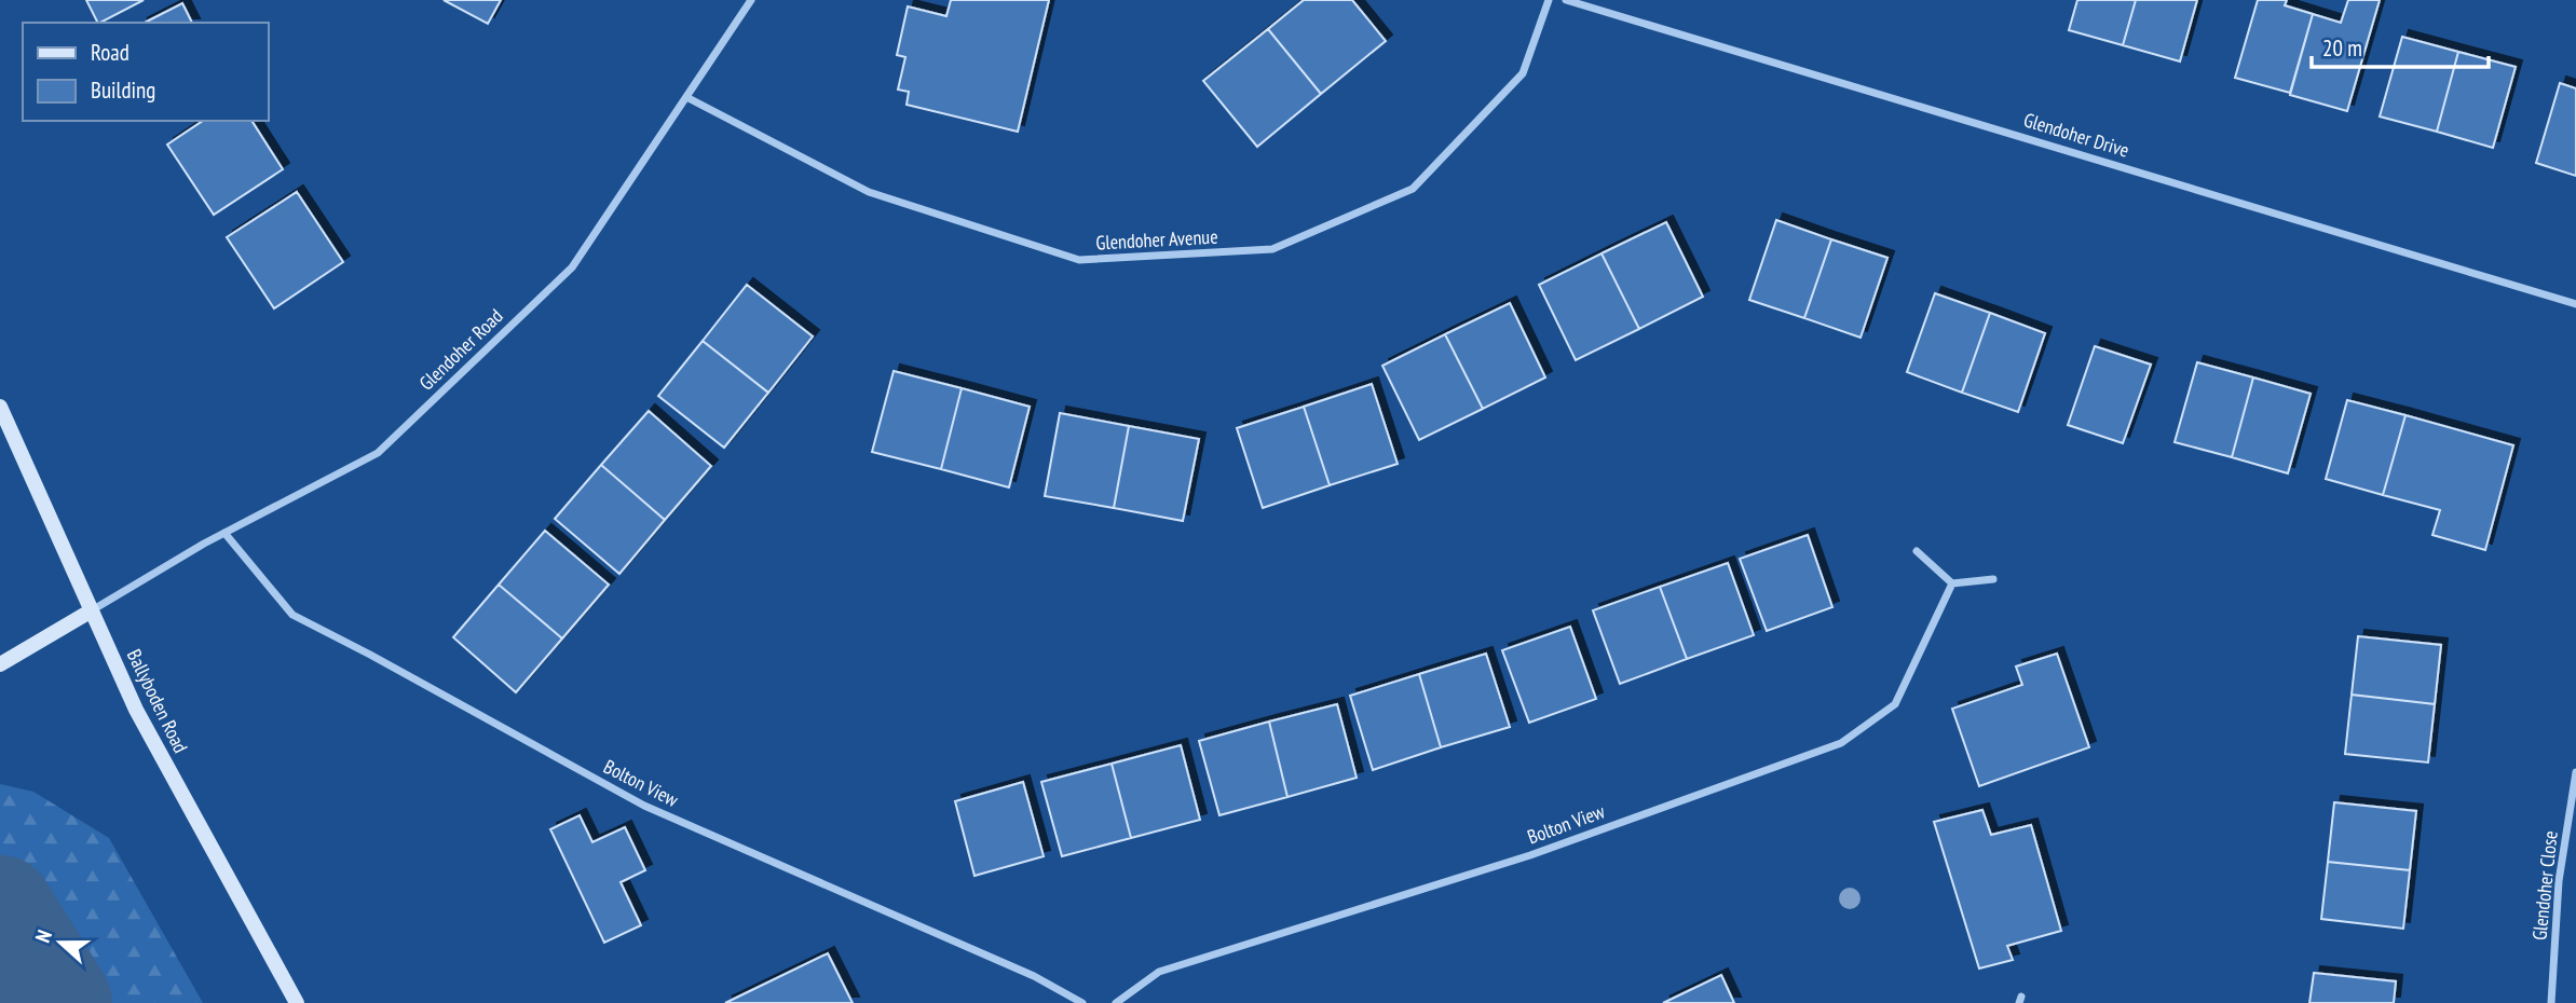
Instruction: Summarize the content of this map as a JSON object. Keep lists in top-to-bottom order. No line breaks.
{"streets":{"main road":["Ballyboden Road"],"street":["Glendoher Drive","Glendoher Avenue","Glendoher Road","Bolton View","Glendoher Close"]},"crossings":[["Glendoher Avenue","Glendoher Road"],["Glendoher Road","Ballyboden Road"],["Glendoher Road","Bolton View"]],"legend":["Road","Building"],"scale_bar":"20 m","north":"left"}
